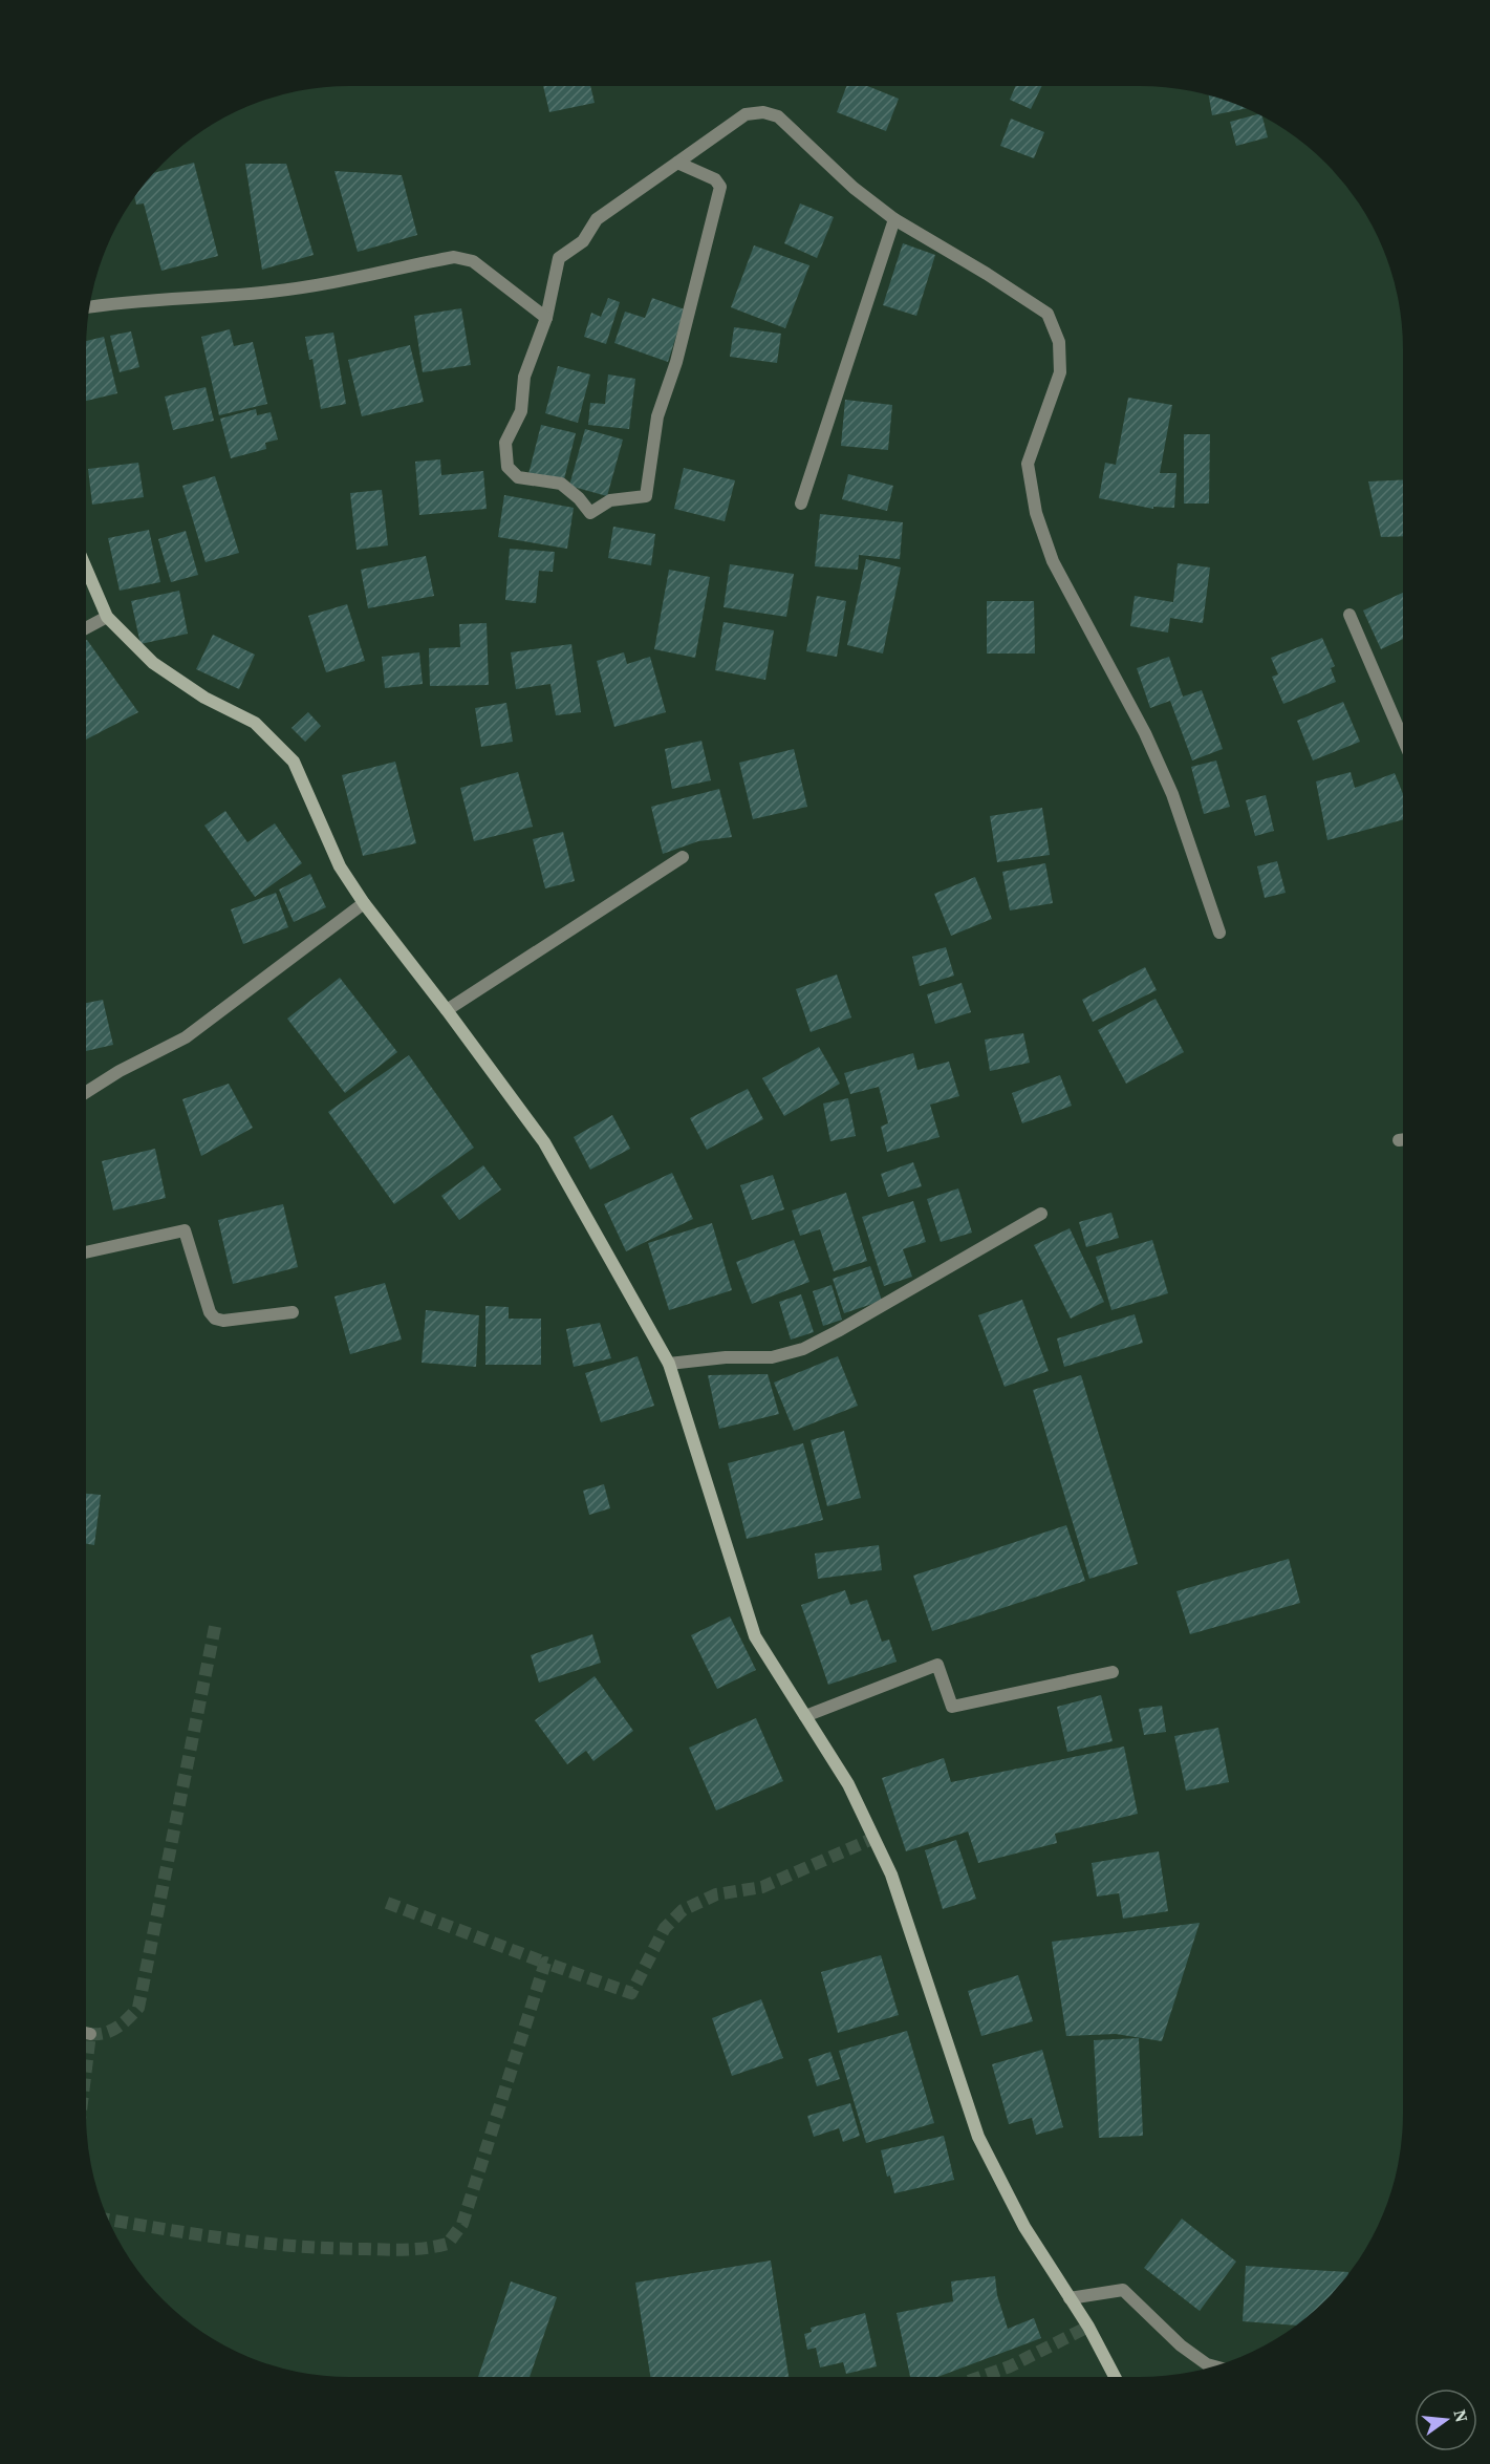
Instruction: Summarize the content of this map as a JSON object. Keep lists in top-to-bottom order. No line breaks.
{"north":"right"}
